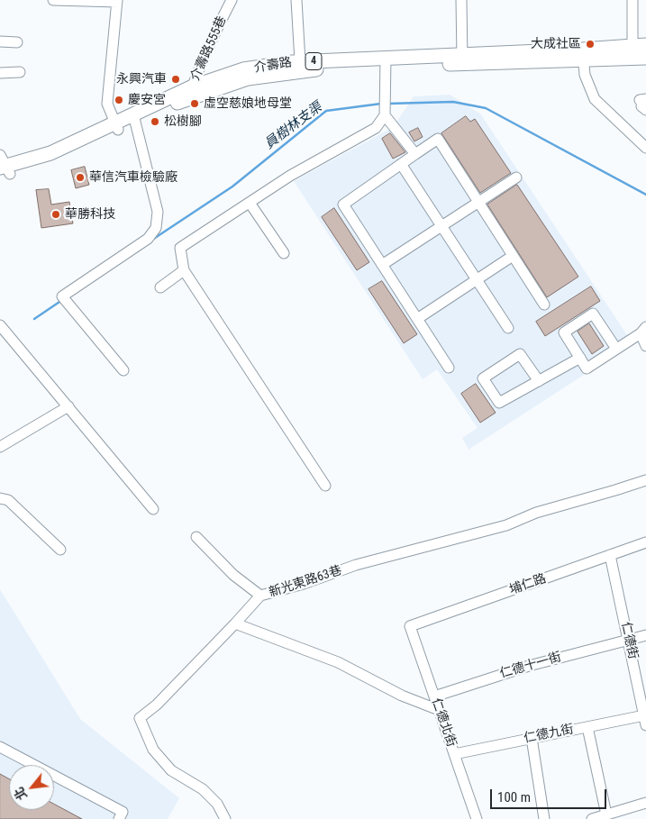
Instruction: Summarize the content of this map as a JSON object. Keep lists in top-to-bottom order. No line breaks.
{"streets":{"main road":["4","介壽路"],"street":["介壽路555巷","新光東路63巷","埔仁路","仁德街","仁德十一街","仁德北街","仁德九街"]},"crossings":[["介壽路555巷","介壽路"],["埔仁路","仁德街"],["埔仁路","仁德北街"],["仁德街","仁德十一街"],["仁德街","仁德九街"],["仁德十一街","仁德北街"],["仁德北街","仁德九街"]],"water":["員樹林支渠"],"places":["大成社區","永興汽車","慶安宮","虛空慈娘地母堂","松樹腳","華信汽車檢驗廠","華勝科技"],"scale_bar":"100 m","north":"bottom left"}
